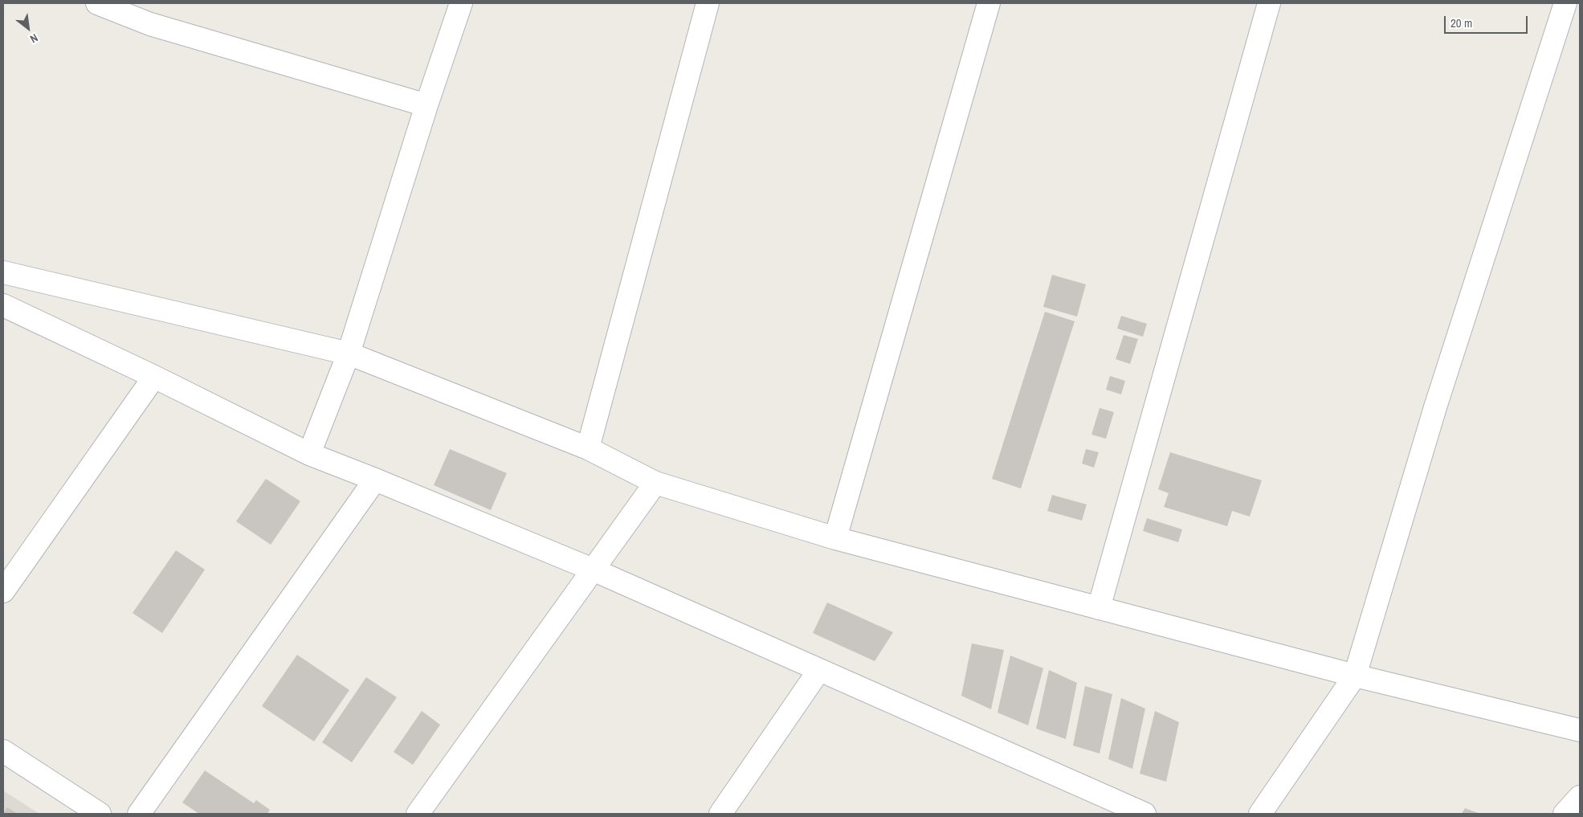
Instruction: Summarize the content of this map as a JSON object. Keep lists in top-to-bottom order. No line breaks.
{"scale_bar":"20 m","north":"bottom right"}
